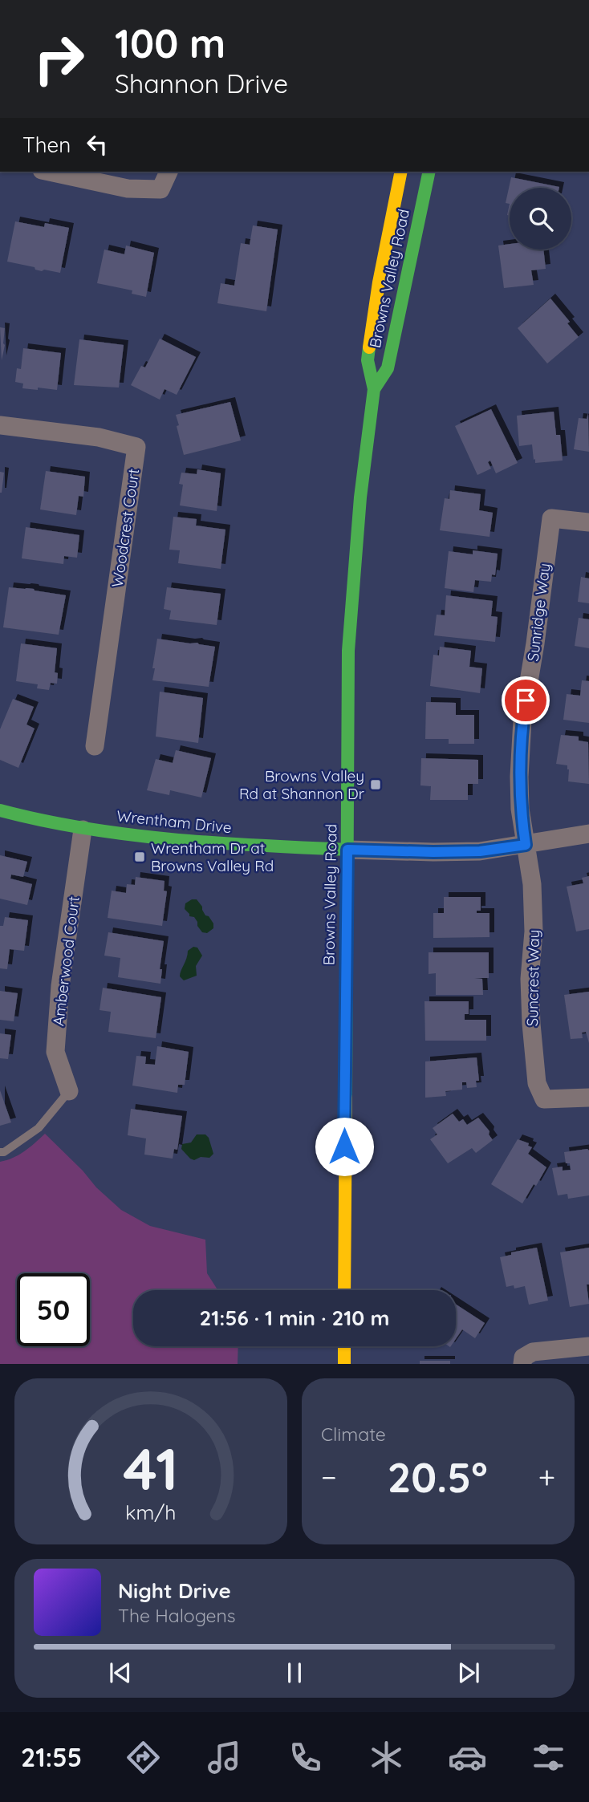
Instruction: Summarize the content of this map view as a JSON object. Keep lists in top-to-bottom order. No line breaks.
{"streets":{"main road":["Browns Valley Road","Wrentham Drive"],"street":["Woodcrest Court","Sunridge Way","Amberwood Court","Suncrest Way"]},"crossings":[["Browns Valley Road","Wrentham Drive"],["Sunridge Way","Suncrest Way"],["Wrentham Drive","Amberwood Court"]],"places":{"transit":["Browns Valley Rd at Shannon Dr","Wrentham Dr at Browns Valley Rd"]},"page":{"turn":["100 m","Shannon Drive"],"then":"Then","limit":"50","trip":"21:56 · 1 min · 210 m","tile":"Climate","heat":["−","20.5°","+"],"song":["Night Drive","The Halogens"],"tabs":"21:55","gauge":["41","km/h"]}}
